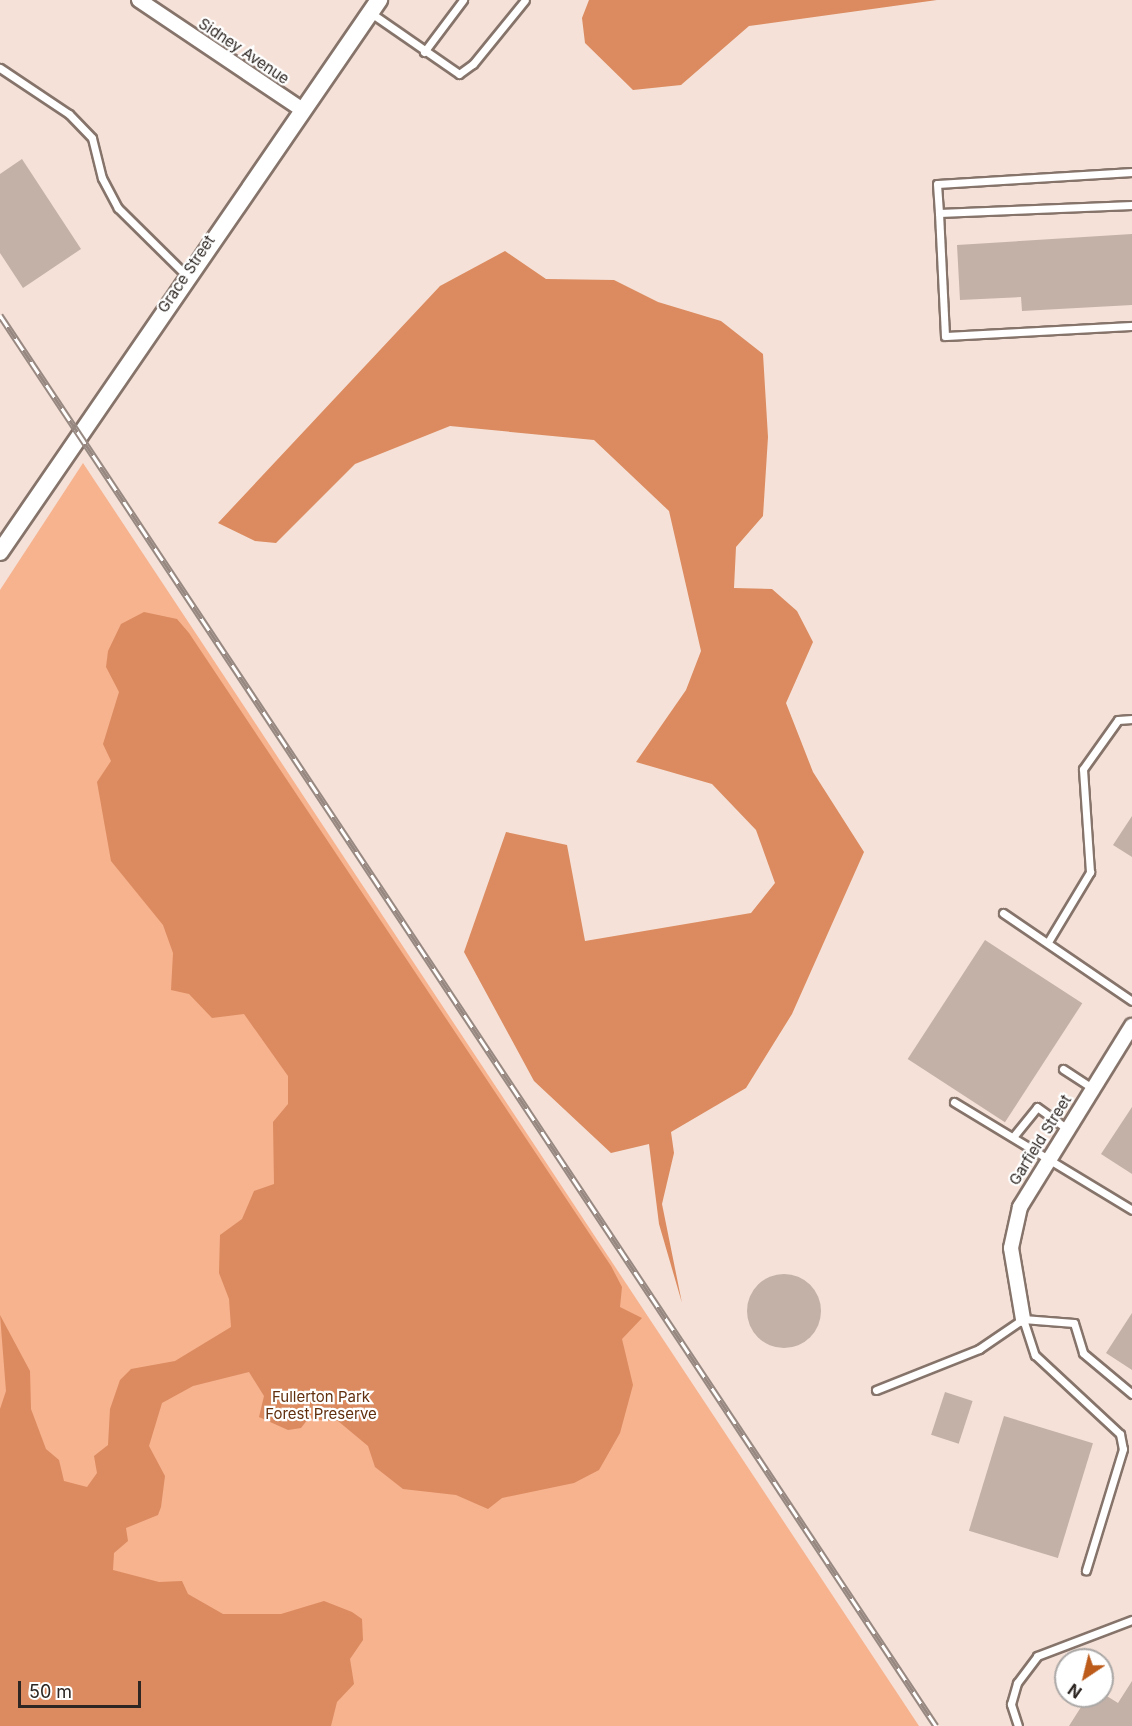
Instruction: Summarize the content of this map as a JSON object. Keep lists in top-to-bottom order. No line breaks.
{"streets":{"street":["Sidney Avenue","Grace Street","Garfield Street"]},"crossings":[["Sidney Avenue","Grace Street"]],"parks":["Fullerton Park Forest Preserve"],"scale_bar":"50 m","north":"bottom left"}
